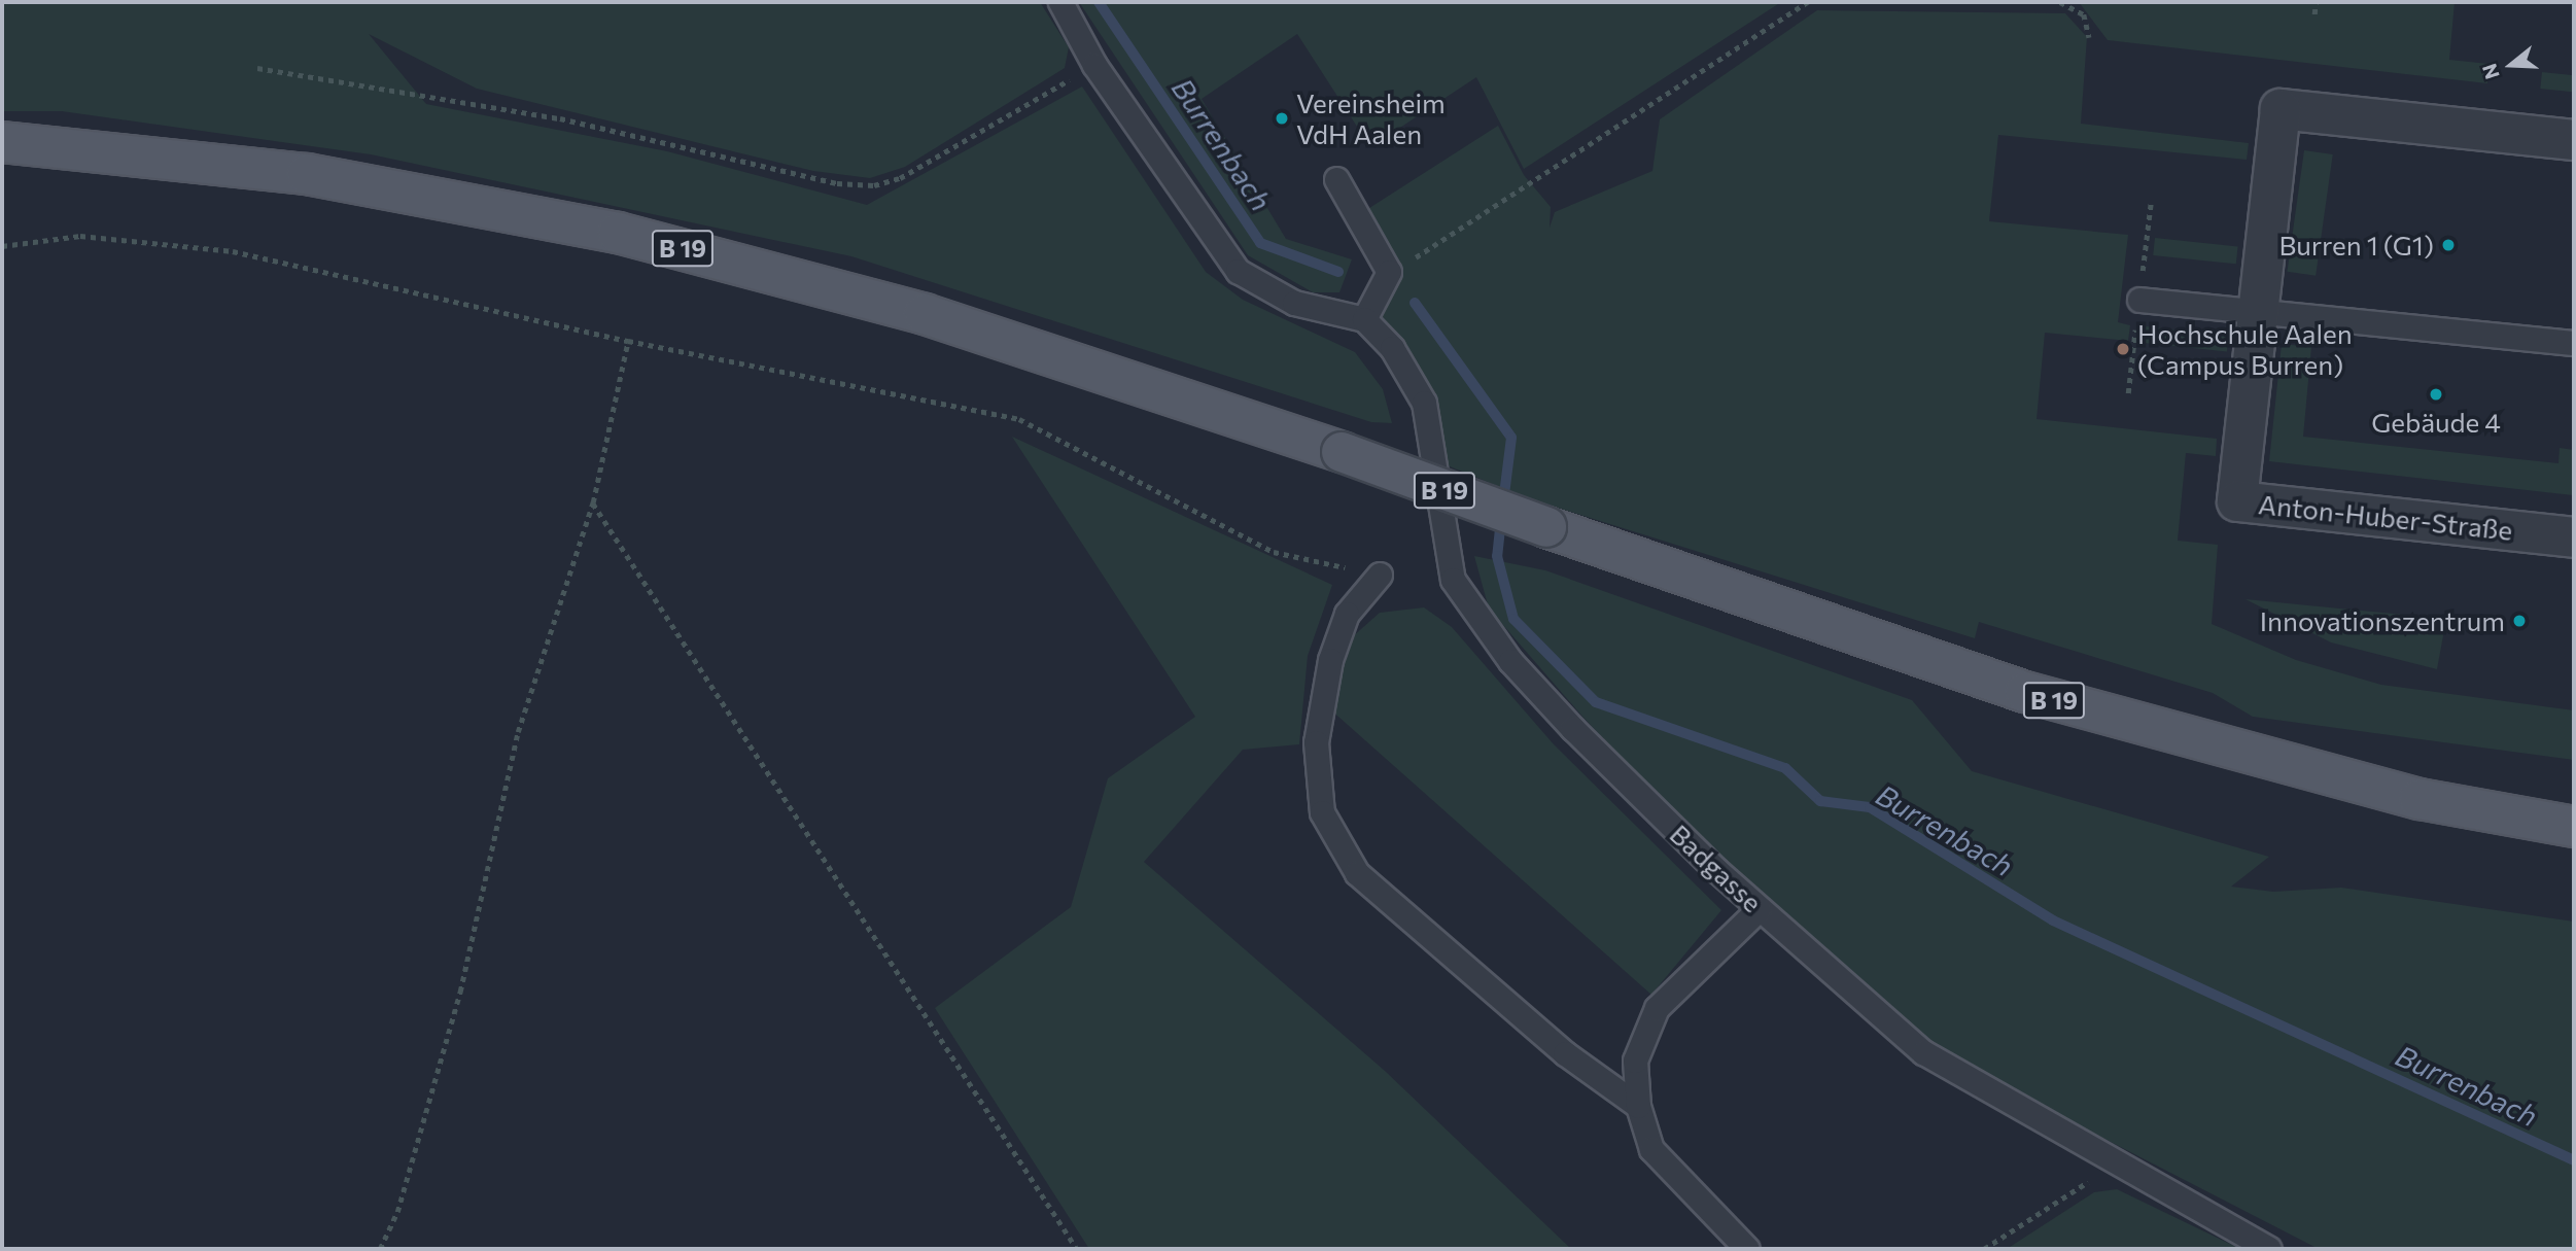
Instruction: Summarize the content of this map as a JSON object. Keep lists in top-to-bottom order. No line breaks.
{"streets":{"main road":["B 19"],"street":["Anton-Huber-Straße"],"lane":["Badgasse"]},"water":["Burrenbach"],"places":["Vereinsheim VdH Aalen","Burren 1 (G1)","Hochschule Aalen (Campus Burren)","Gebäude 4","Innovationszentrum"],"north":"left"}
